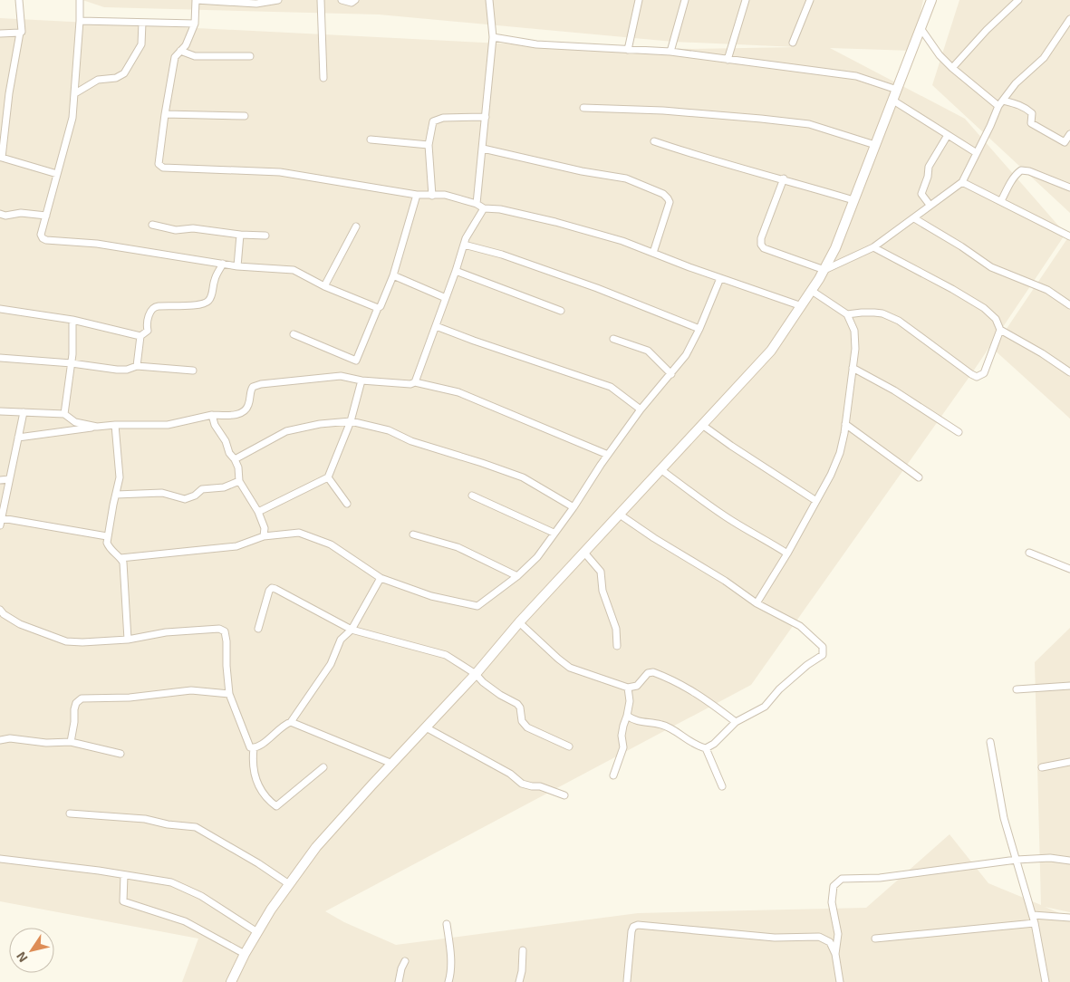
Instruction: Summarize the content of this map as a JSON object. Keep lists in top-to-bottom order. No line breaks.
{"north":"bottom left"}
